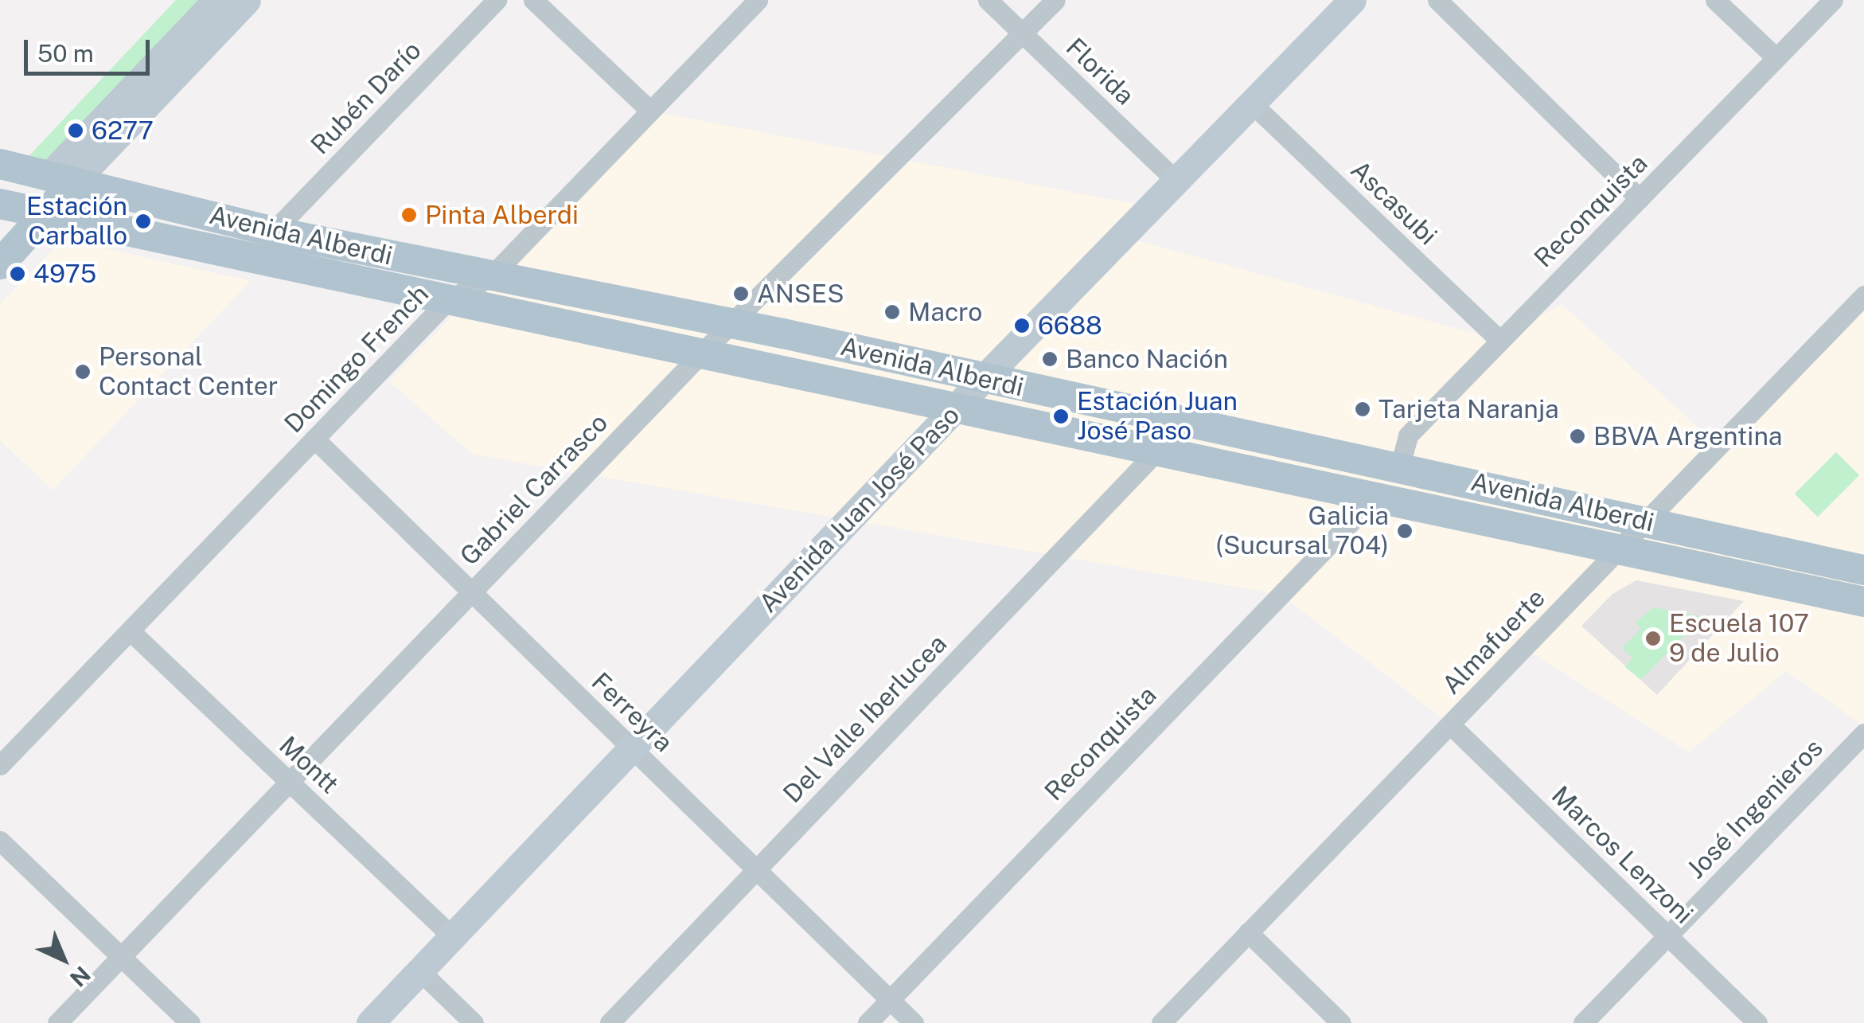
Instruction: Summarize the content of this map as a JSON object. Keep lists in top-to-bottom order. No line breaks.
{"streets":{"main road":["Avenida Alberdi"],"street":["Florida","Rubén Darío","Ascasubi","Reconquista","Domingo French","Gabriel Carrasco","Avenida Juan José Paso","Almafuerte","Ferreyra","Del Valle Iberlucea","Montt","José Ingenieros","Marcos Lenzoni"]},"crossings":[["Florida","Gabriel Carrasco"],["Florida","Avenida Juan José Paso"],["Rubén Darío","Avenida Alberdi"],["Ascasubi","Reconquista"],["Ascasubi","Avenida Juan José Paso"],["Reconquista","Avenida Alberdi"],["Reconquista","Ferreyra"],["Avenida Alberdi","Domingo French"],["Avenida Alberdi","Gabriel Carrasco"],["Avenida Alberdi","Avenida Juan José Paso"],["Avenida Alberdi","Almafuerte"],["Avenida Alberdi","Del Valle Iberlucea"],["Domingo French","Ferreyra"],["Domingo French","Montt"],["Gabriel Carrasco","Ferreyra"],["Gabriel Carrasco","Montt"],["Avenida Juan José Paso","Ferreyra"],["Avenida Juan José Paso","Montt"],["Almafuerte","Marcos Lenzoni"],["Ferreyra","Del Valle Iberlucea"],["José Ingenieros","Marcos Lenzoni"]],"places":["6277","Pinta Alberdi","Estación Carballo","4975","ANSES","Macro","6688","Banco Nación","Personal Contact Center","Tarjeta Naranja","Estación Juan José Paso","BBVA Argentina","Galicia (Sucursal 704)","Escuela 107 9 de Julio"],"scale_bar":"50 m","north":"bottom right"}
